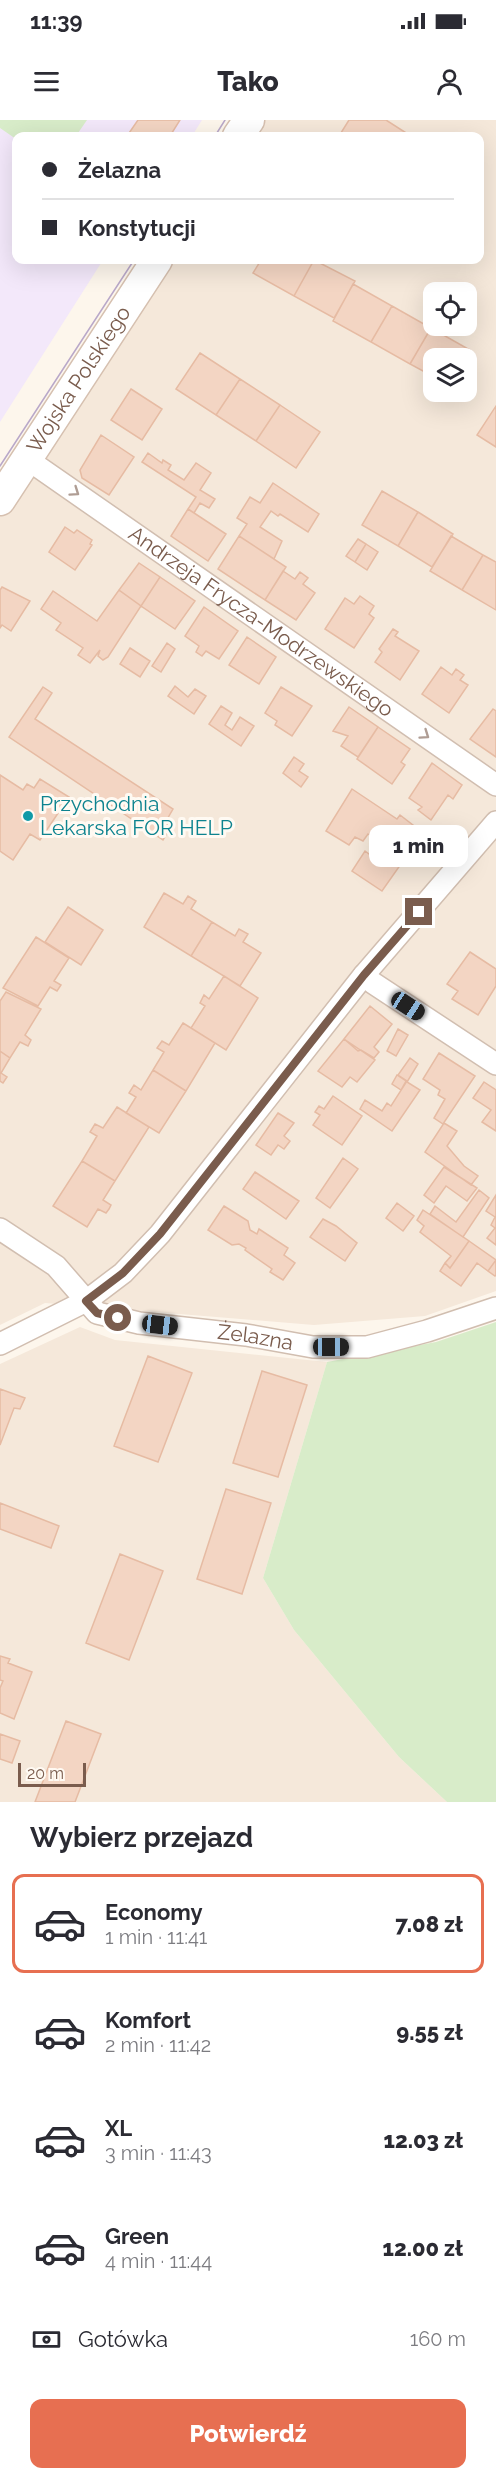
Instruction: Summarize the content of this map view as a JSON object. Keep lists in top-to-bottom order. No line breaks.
{"streets":{"main road":["Wojska Polskiego"],"street":["Andrzeja Frycza-Modrzewskiego","Żelazna"]},"crossings":[["Wojska Polskiego","Andrzeja Frycza-Modrzewskiego"]],"one_way":["Andrzeja Frycza-Modrzewskiego"],"places":["Przychodnia Lekarska FOR HELP"],"scale_bar":"20 m","page":{"status":"11:39","header":"Tako","banner":["Żelazna","Konstytucji"],"bubble":"1 min","scale":"20 m","heading":"Wybierz przejazd","list":[{"name":"Economy","note":"1 min · 11:41","value":"7.08 zł"},{"name":"Komfort","note":"2 min · 11:42","value":"9.55 zł"},{"name":"XL","note":"3 min · 11:43","value":"12.03 zł"},{"name":"Green","note":"4 min · 11:44","value":"12.00 zł"}],"pay":["Gotówka","160 m"],"buttons":"Potwierdź"}}
